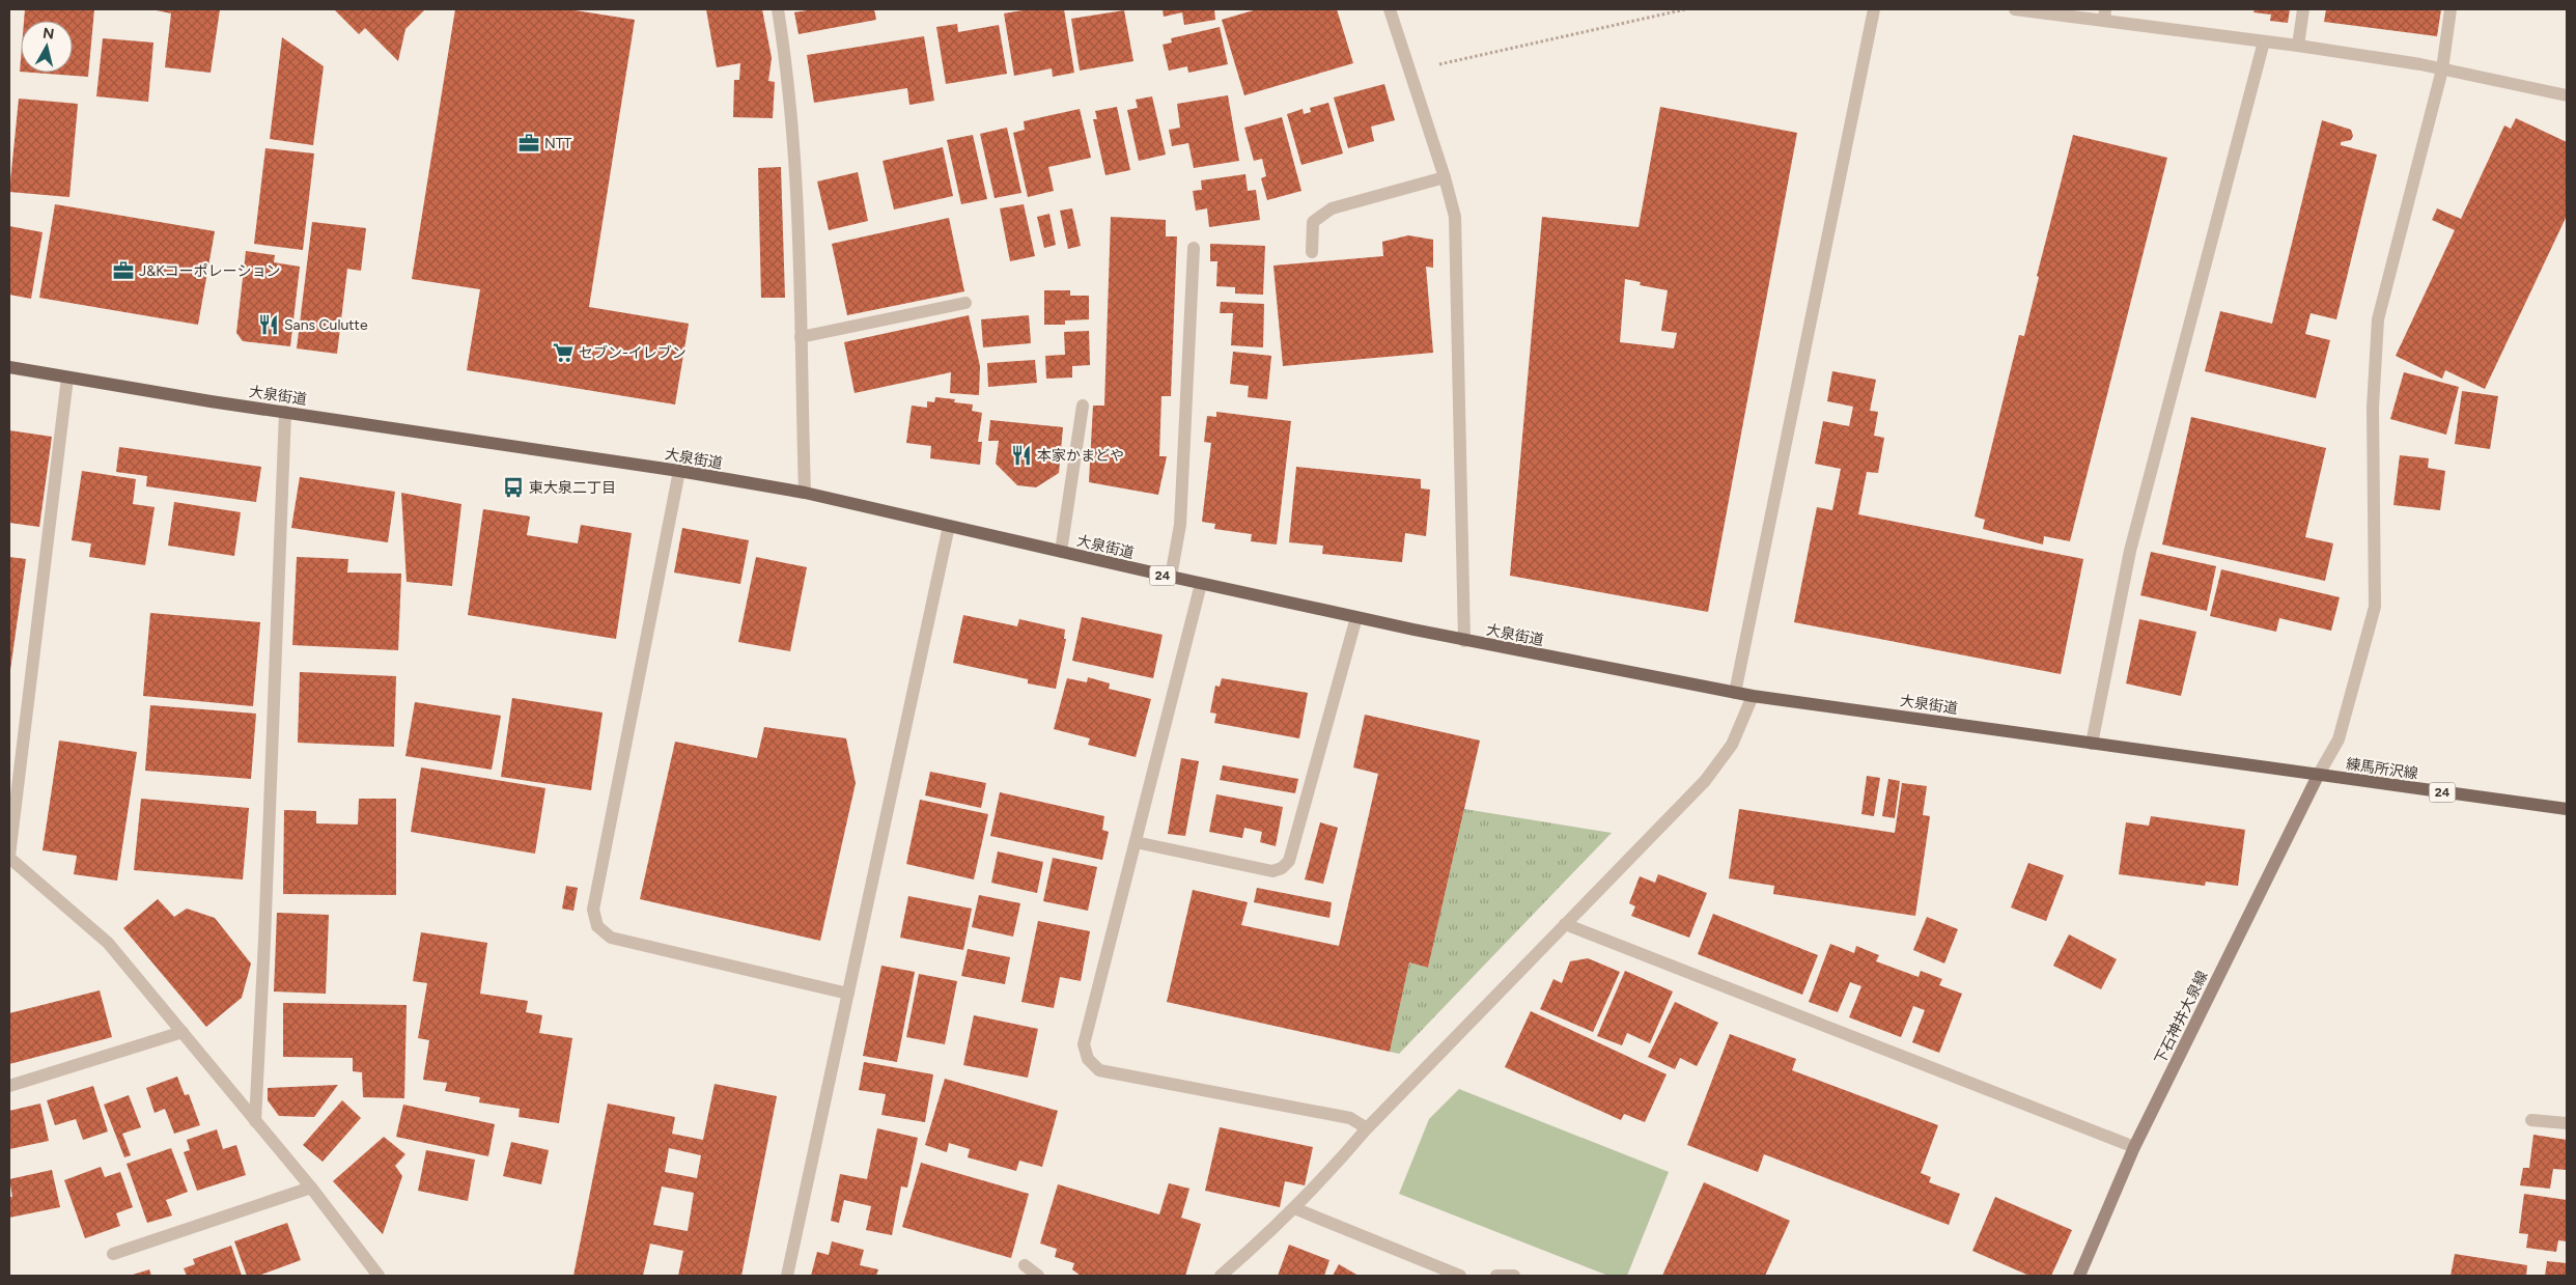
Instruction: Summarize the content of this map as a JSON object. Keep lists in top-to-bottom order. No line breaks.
{"streets":{"main road":["大泉街道","24","練馬所沢線","下石神井大泉線"]},"crossings":[["大泉街道","練馬所沢線"],["大泉街道","下石神井大泉線"],["練馬所沢線","下石神井大泉線"]],"places":{"office":["NTT","J&Kコーポレーション"],"restaurant":["Sans Culutte","本家かまどや"],"supermarket":["セブン-イレブン"],"bus stop":["東大泉二丁目"]},"north":"top"}
